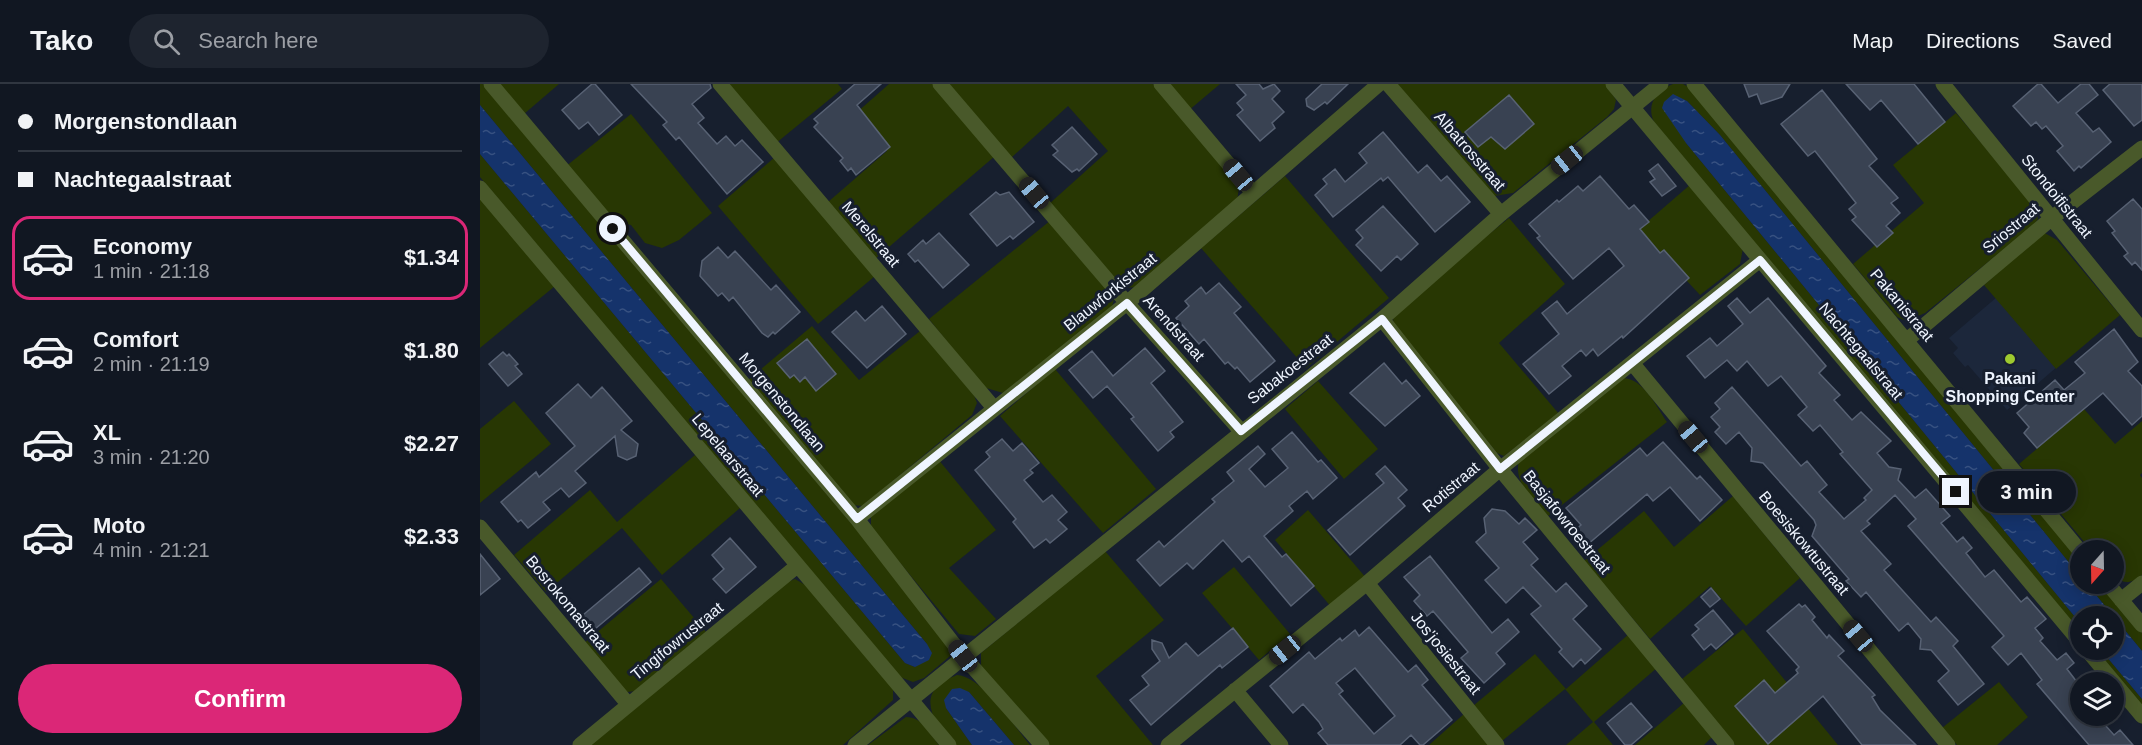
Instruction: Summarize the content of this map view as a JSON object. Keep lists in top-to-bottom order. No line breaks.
{"streets":{"street":["Albatrosstraat","Stondoifistraat","Sriostraat","Merelstraat","Blauwforkistraat","Pakanistraat","Arendstraat","Nachtegaalstraat","Sabakoestraat","Morgenstondlaan","Lepelaarstraat","Rotistraat","Basjafowroestraat","Boesiskowtustraat","Bosrokomastraat","Tingifowrustraat","Jos'josiestraat"]},"crossings":[["Albatrosstraat","Sabakoestraat"],["Stondoifistraat","Sriostraat"],["Sriostraat","Pakanistraat"],["Merelstraat","Blauwforkistraat"],["Blauwforkistraat","Arendstraat"],["Blauwforkistraat","Morgenstondlaan"],["Arendstraat","Sabakoestraat"],["Nachtegaalstraat","Sabakoestraat"],["Nachtegaalstraat","Rotistraat"],["Sabakoestraat","Morgenstondlaan"],["Sabakoestraat","Lepelaarstraat"],["Sabakoestraat","Basjafowroestraat"],["Lepelaarstraat","Tingifowrustraat"],["Rotistraat","Basjafowroestraat"],["Rotistraat","Boesiskowtustraat"],["Rotistraat","Jos'josiestraat"],["Bosrokomastraat","Tingifowrustraat"]],"places":["Pakani Shopping Center"],"north":"bottom","page":{"header":"Tako","search":"Search here","nav":["Map","Directions","Saved"],"banner":["Morgenstondlaan","Nachtegaalstraat"],"list":[{"name":"Economy","note":"1 min · 21:18","value":"$1.34"},{"name":"Comfort","note":"2 min · 21:19","value":"$1.80"},{"name":"XL","note":"3 min · 21:20","value":"$2.27"},{"name":"Moto","note":"4 min · 21:21","value":"$2.33"}],"bubble":"3 min","buttons":"Confirm"}}
